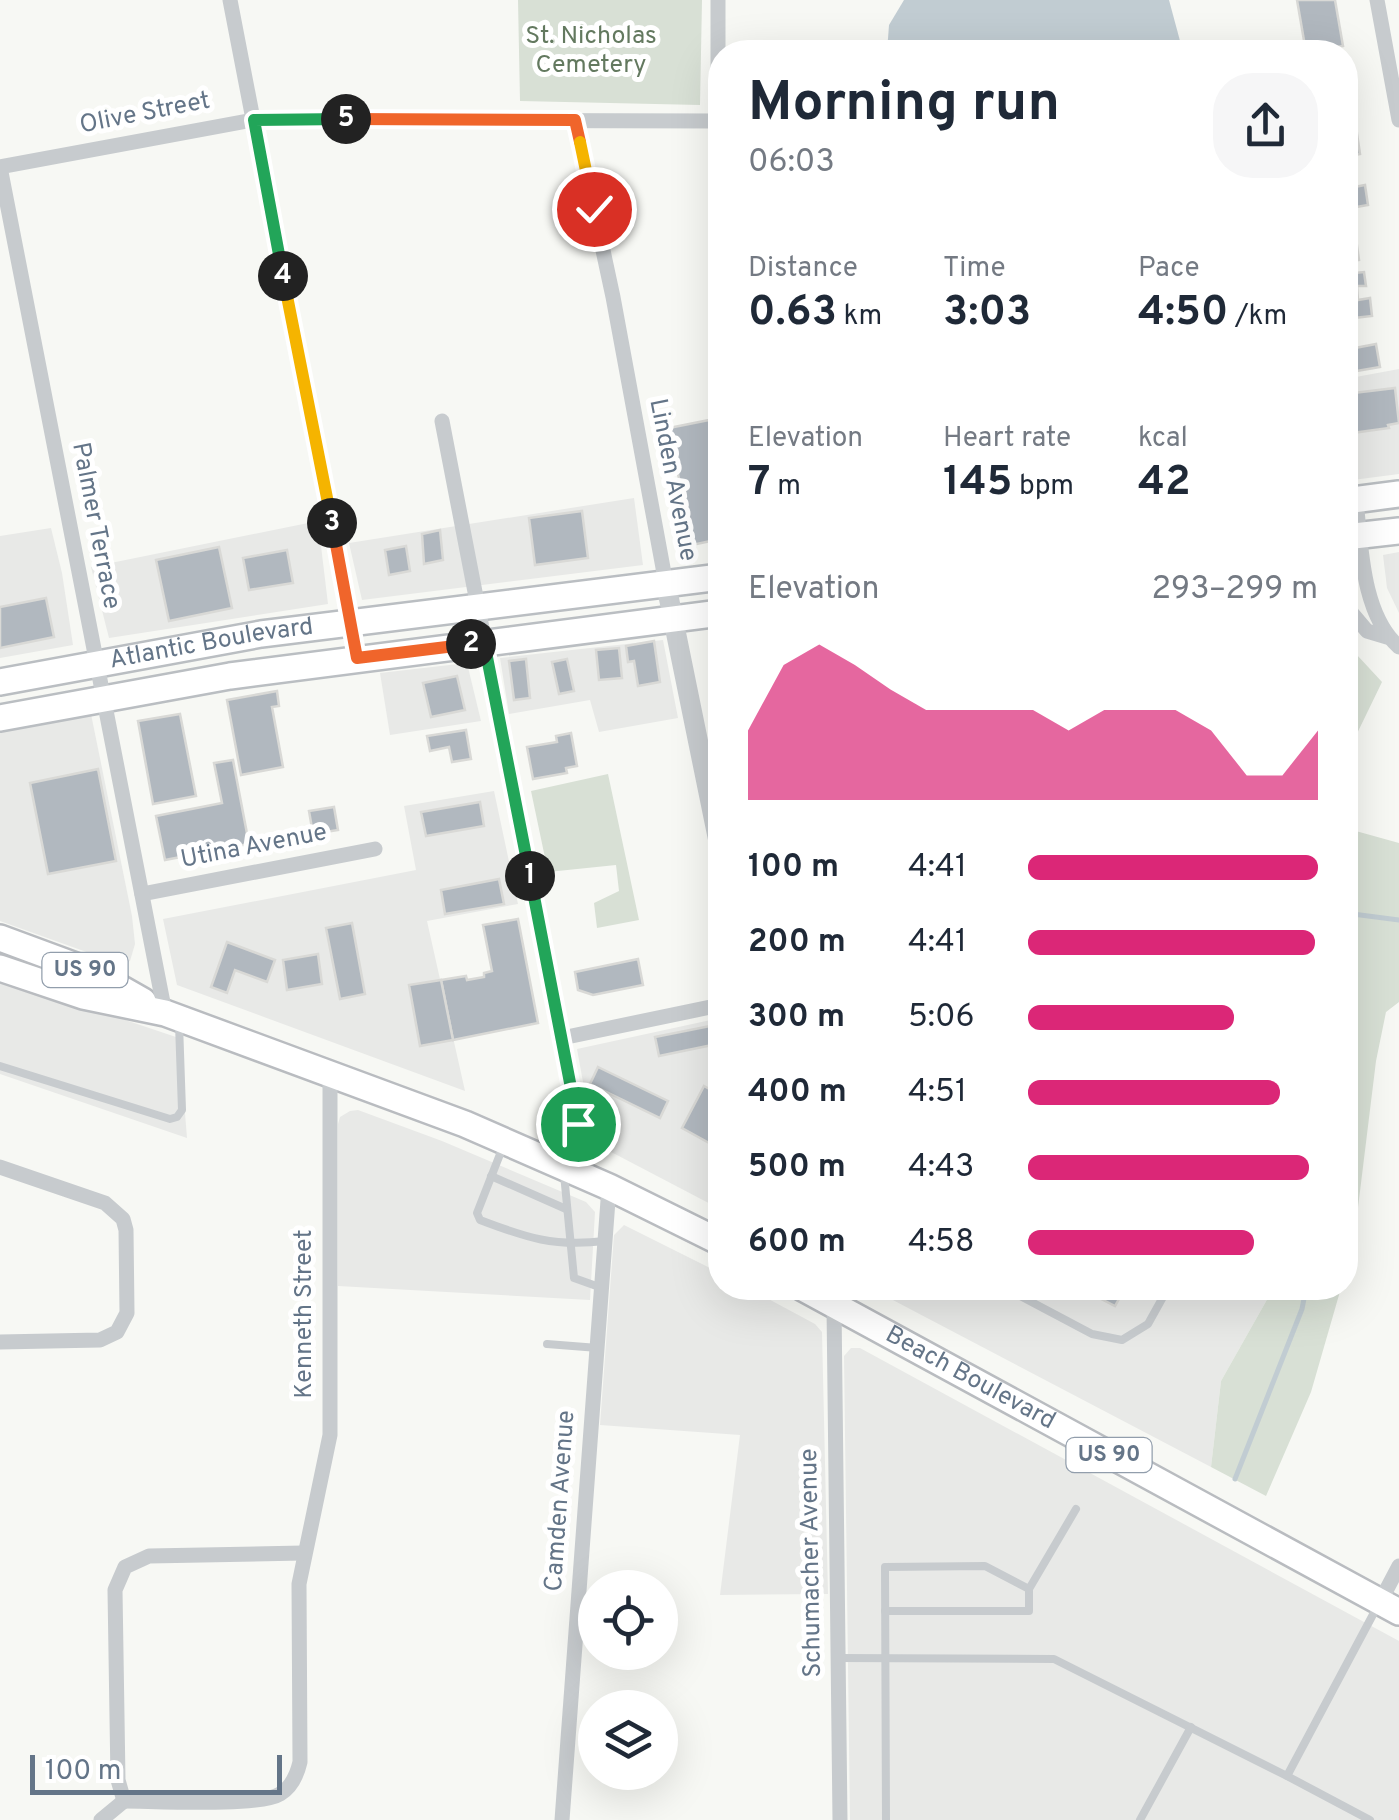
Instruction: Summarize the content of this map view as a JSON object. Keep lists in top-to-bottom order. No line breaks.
{"streets":{"main road":["Atlantic Boulevard","US 90","Beach Boulevard"],"street":["Olive Street","Linden Avenue","Palmer Terrace","Utina Avenue","Kenneth Street","Camden Avenue","Schumacher Avenue"]},"crossings":[["Olive Street","Linden Avenue"],["Olive Street","Palmer Terrace"],["Linden Avenue","Atlantic Boulevard"],["Palmer Terrace","Atlantic Boulevard"],["Palmer Terrace","Utina Avenue"],["Palmer Terrace","US 90"],["Atlantic Boulevard","Camden Avenue"],["US 90","Kenneth Street"],["US 90","Camden Avenue"],["Beach Boulevard","Schumacher Avenue"]],"parks":["St. Nicholas Cemetery"],"scale_bar":"100 m","page":{"heading":["Morning run","06:03"],"pins":["5","4","3","2","1"],"stats":[["Distance","0.63 km"],["Time","3:03"],["Pace","4:50 /km"],["Elevation","7 m"],["Heart rate","145 bpm"],["kcal","42"]],"chart":["Elevation","293–299 m"],"list":[{"name":"100 m","note":"4:41"},{"name":"200 m","note":"4:41"},{"name":"300 m","note":"5:06"},{"name":"400 m","note":"4:51"},{"name":"500 m","note":"4:43"},{"name":"600 m","note":"4:58"}],"scale":"100 m"}}
